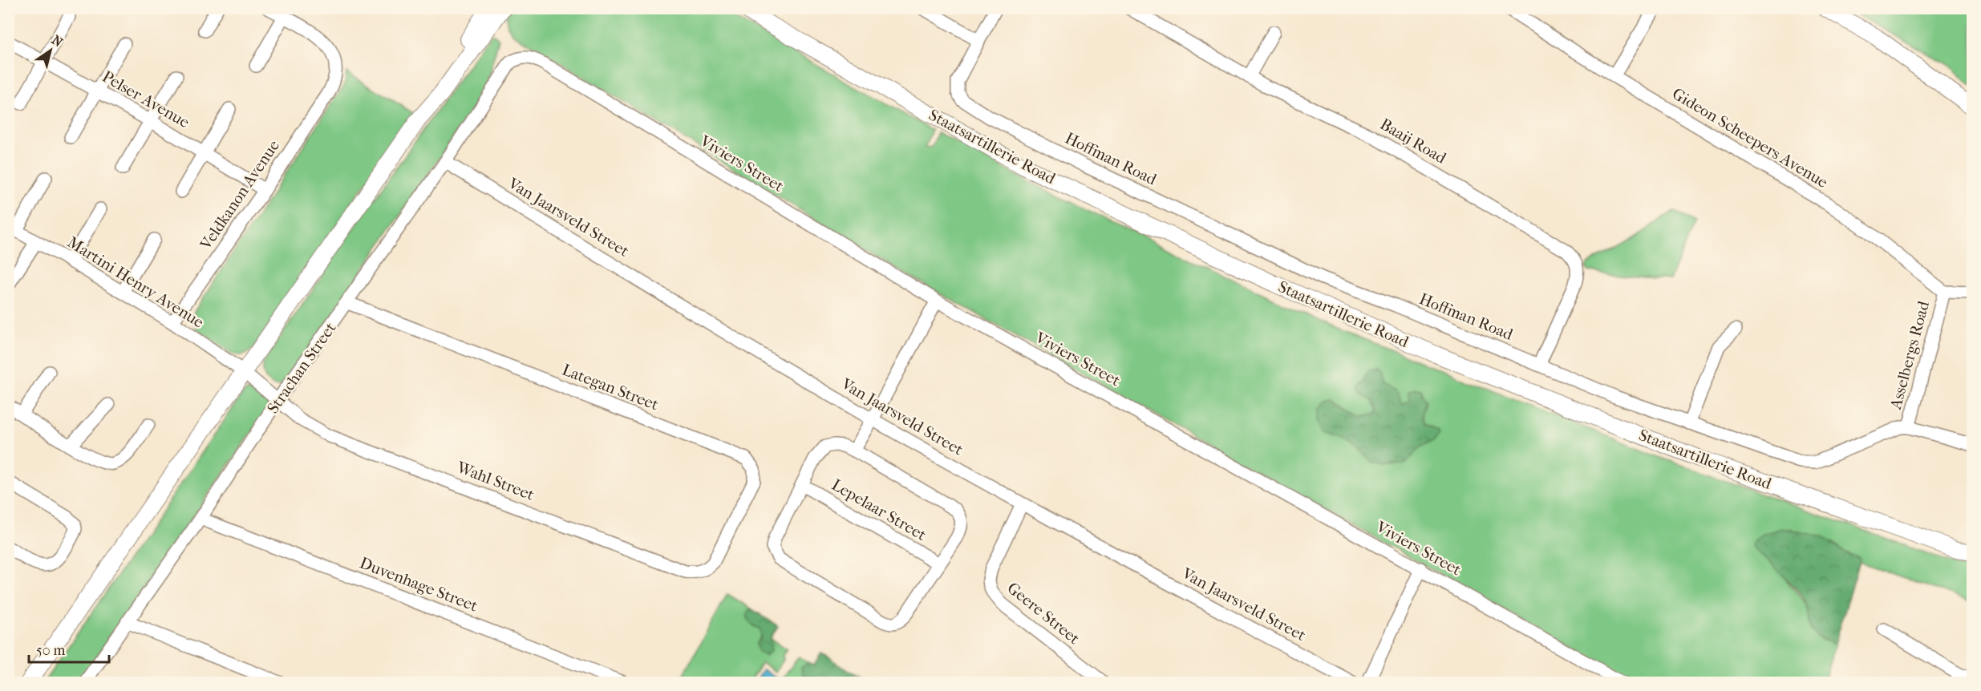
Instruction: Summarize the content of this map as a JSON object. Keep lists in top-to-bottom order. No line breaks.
{"streets":{"street":["Pelser Avenue","Gideon Scheepers Avenue","Baaij Road","Staatsartillerie Road","Hoffman Road","Viviers Street","Veldkanon Avenue","Van Jaarsveld Street","Martini Henry Avenue","Asselbergs Road","Strachan Street","Lategan Street","Wahl Street","Lepelaar Street","Duvenhage Street","Geere Street"]},"crossings":[["Pelser Avenue","Veldkanon Avenue"],["Gideon Scheepers Avenue","Asselbergs Road"],["Baaij Road","Hoffman Road"],["Hoffman Road","Asselbergs Road"],["Viviers Street","Strachan Street"],["Veldkanon Avenue","Martini Henry Avenue"],["Van Jaarsveld Street","Strachan Street"],["Van Jaarsveld Street","Geere Street"],["Martini Henry Avenue","Strachan Street"],["Martini Henry Avenue","Wahl Street"],["Strachan Street","Lategan Street"],["Strachan Street","Wahl Street"],["Strachan Street","Duvenhage Street"],["Lategan Street","Wahl Street"]],"scale_bar":"50 m","north":"top right"}
